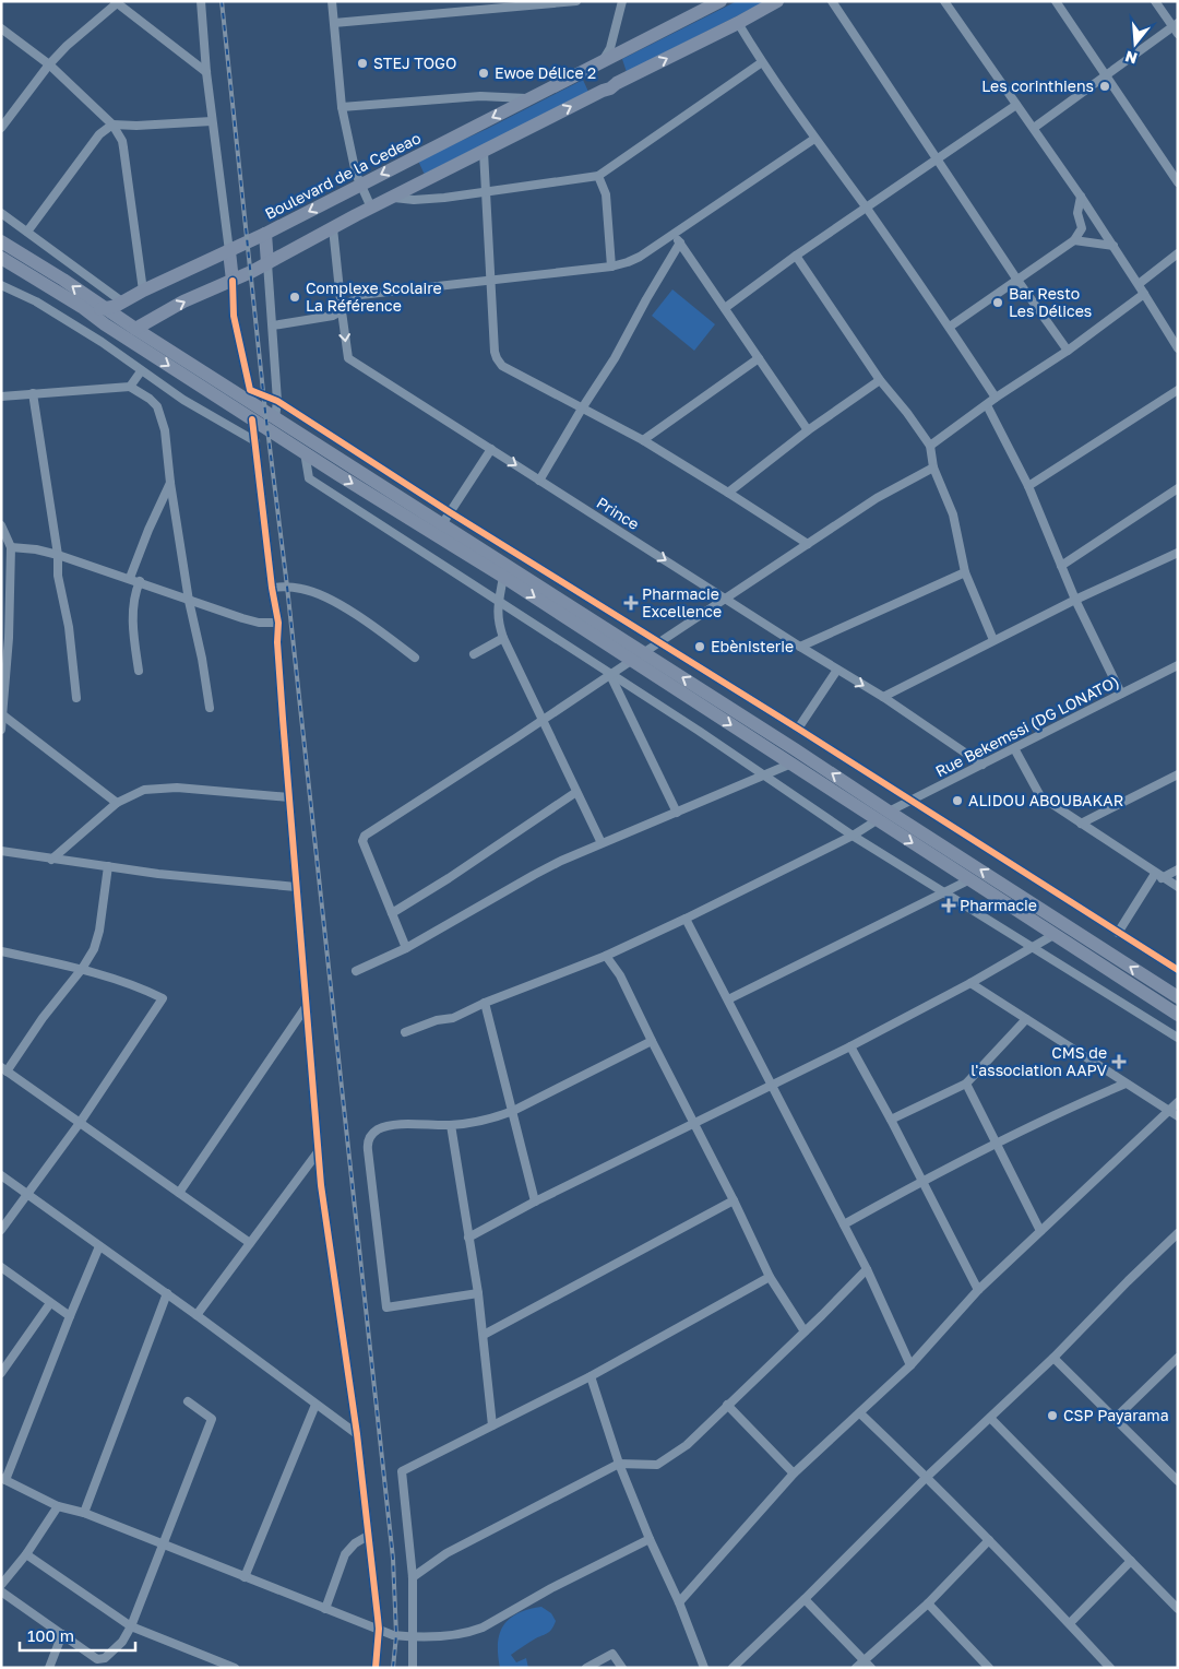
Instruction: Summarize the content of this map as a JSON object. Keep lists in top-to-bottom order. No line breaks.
{"streets":{"main road":["Boulevard de la Cedeao"],"street":["Prince","Rue Bekemssi (DG LONATO)"]},"crossings":[["Prince","Rue Bekemssi (DG LONATO)"]],"one_way":["Prince"],"places":{"other":["STEJ TOGO","Ewoe Délice 2","Les corinthiens","Complexe Scolaire La Référence","Bar Resto Les Délices","Ebènisterie","ALIDOU ABOUBAKAR","CSP Payarama"],"health":["Pharmacie Excellence","Pharmacie","CMS de l'association AAPV"]},"scale_bar":"100 m","north":"bottom"}
